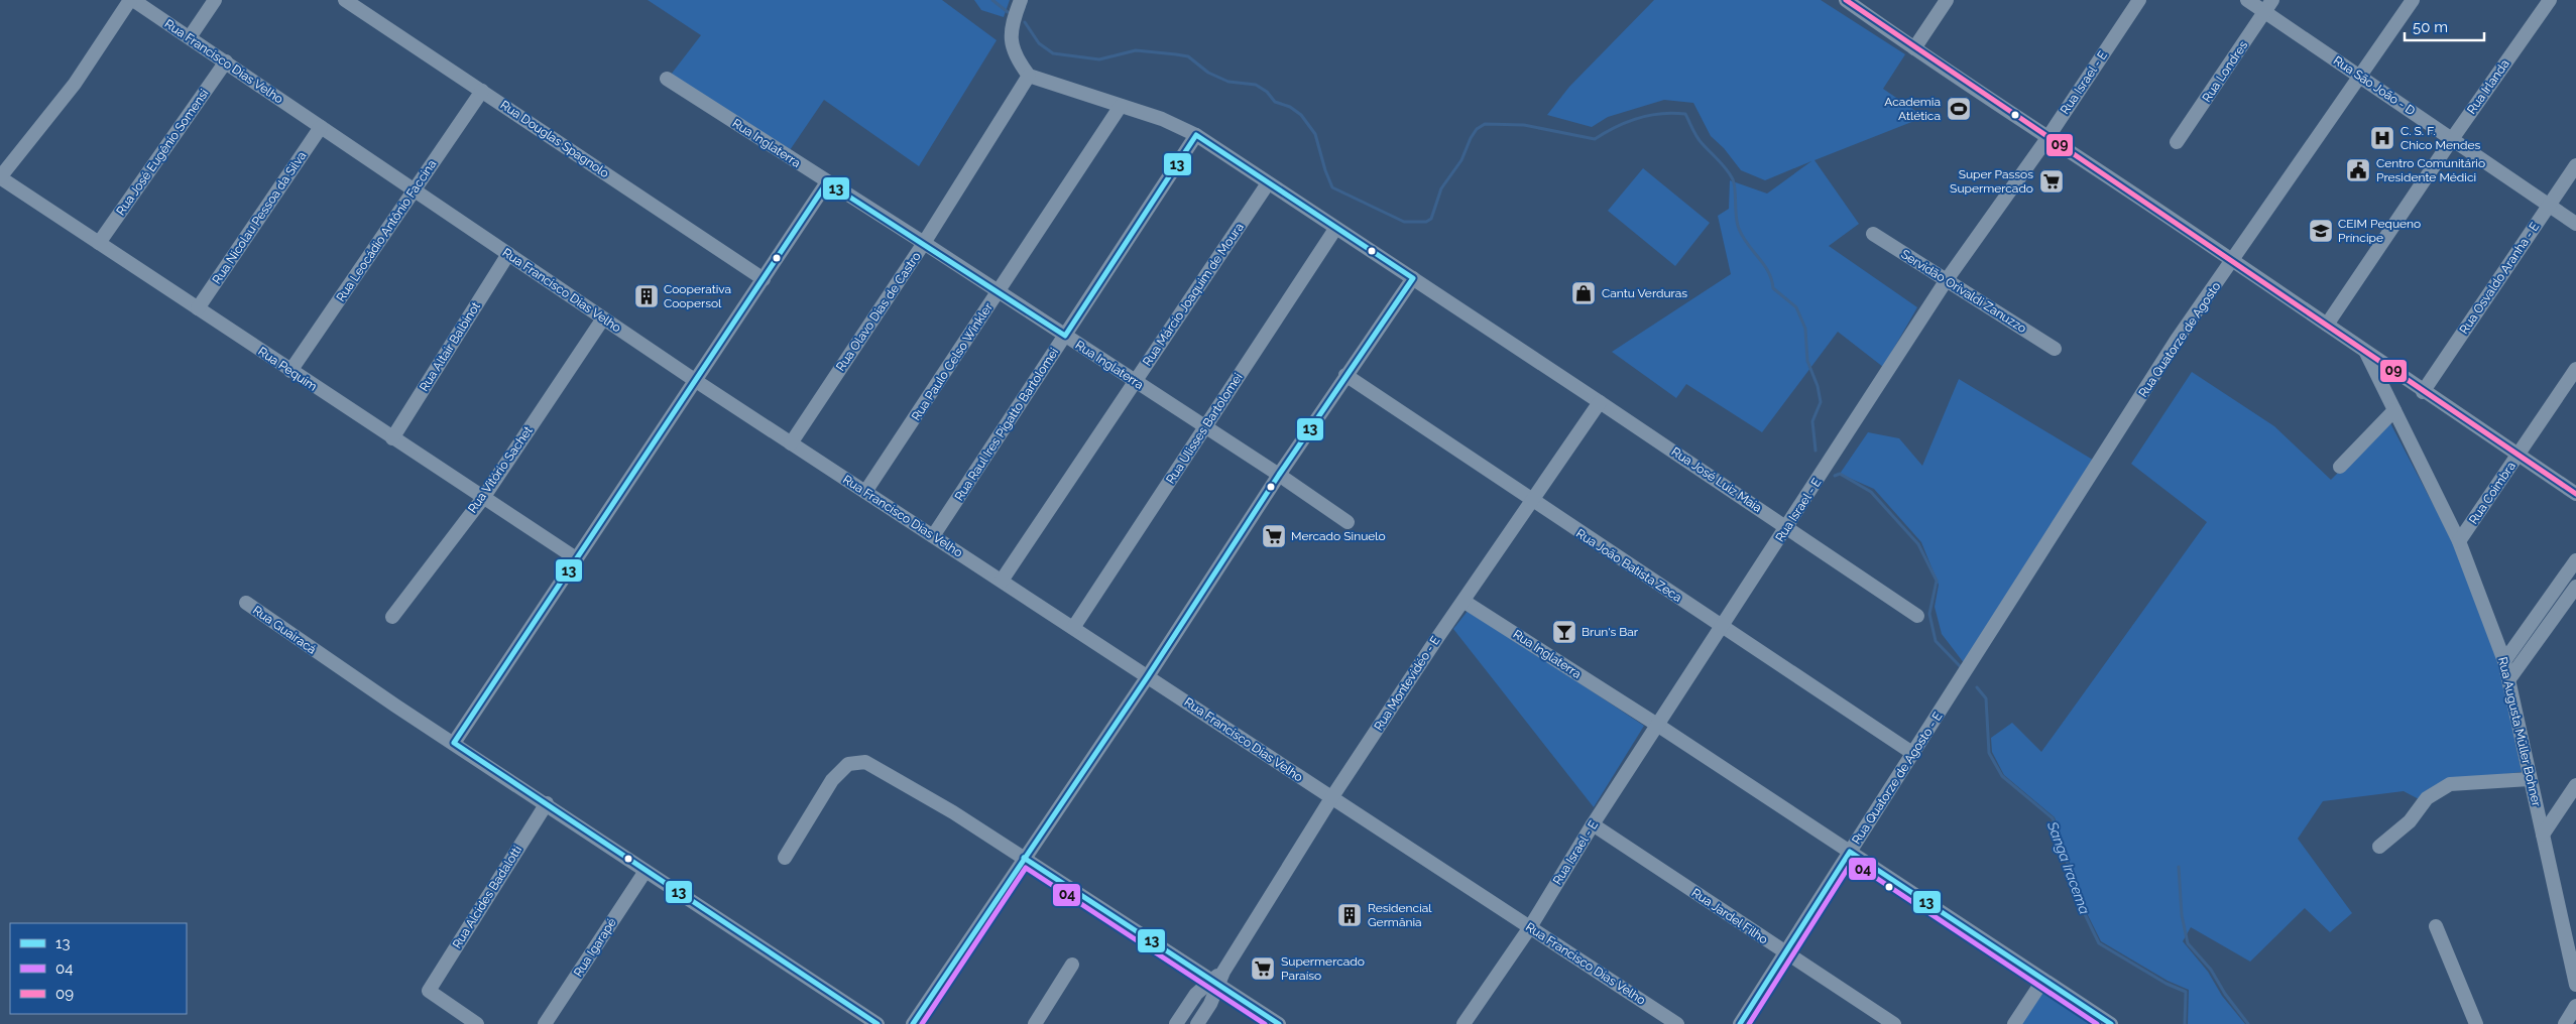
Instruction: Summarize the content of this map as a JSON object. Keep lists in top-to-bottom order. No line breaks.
{"streets":{"street":["Rua Francisco Dias Velho","Rua Londres","Rua Israel - E","Rua São João - D","Rua Irlanda","Rua Douglas Spagnolo","Rua Inglaterra","Rua José Eugênio Somensi","Rua Nicolau Pessoa da Silva","Rua Leocádio Antônio Faccina","Rua Osvaldo Aranha - E","Servidão Orivaldi Zanuzzo","Rua Márcio Joaquim de Moura","Rua Olavo Dias de Castro","Rua Quatorze de Agosto","Rua Altair Balbinot","Rua Paulo Celso Winkler","Rua Pequim","Rua Raul Ires Pigatto Bartolomei","Rua Ulisses Bartolomei","Rua Vitório Sachet","Rua José Luiz Maia","Rua Coimbra","Rua João Batista Zeca","Rua Guairacá","Rua Montevidéo - E","Rua Augusta Müller Bohner","Rua Quatorze de Agosto - E","Rua Alcides Badalotti","Rua Jardel Filho","Rua Igarapé"]},"crossings":[["Rua Francisco Dias Velho","Rua Israel - E"],["Rua Francisco Dias Velho","Rua José Eugênio Somensi"],["Rua Francisco Dias Velho","Rua Nicolau Pessoa da Silva"],["Rua Francisco Dias Velho","Rua Leocádio Antônio Faccina"],["Rua Francisco Dias Velho","Rua Márcio Joaquim de Moura"],["Rua Francisco Dias Velho","Rua Olavo Dias de Castro"],["Rua Francisco Dias Velho","Rua Altair Balbinot"],["Rua Francisco Dias Velho","Rua Paulo Celso Winkler"],["Rua Francisco Dias Velho","Rua Raul Ires Pigatto Bartolomei"],["Rua Francisco Dias Velho","Rua Ulisses Bartolomei"],["Rua Francisco Dias Velho","Rua Vitório Sachet"],["Rua Francisco Dias Velho","Rua Montevidéo - E"],["Rua Londres","Rua São João - D"],["Rua Israel - E","Rua Inglaterra"],["Rua Israel - E","Servidão Orivaldi Zanuzzo"],["Rua Israel - E","Rua José Luiz Maia"],["Rua Israel - E","Rua João Batista Zeca"],["Rua Israel - E","Rua Jardel Filho"],["Rua São João - D","Rua Irlanda"],["Rua São João - D","Rua Osvaldo Aranha - E"],["Rua São João - D","Rua Quatorze de Agosto"],["Rua Douglas Spagnolo","Rua Leocádio Antônio Faccina"],["Rua Inglaterra","Rua Márcio Joaquim de Moura"],["Rua Inglaterra","Rua Olavo Dias de Castro"],["Rua Inglaterra","Rua Paulo Celso Winkler"],["Rua Inglaterra","Rua Raul Ires Pigatto Bartolomei"],["Rua Inglaterra","Rua Ulisses Bartolomei"],["Rua Inglaterra","Rua Montevidéo - E"],["Rua Inglaterra","Rua Quatorze de Agosto - E"],["Rua José Eugênio Somensi","Rua Pequim"],["Rua Nicolau Pessoa da Silva","Rua Pequim"],["Rua Leocádio Antônio Faccina","Rua Pequim"],["Rua Márcio Joaquim de Moura","Rua José Luiz Maia"],["Rua Olavo Dias de Castro","Rua José Luiz Maia"],["Rua Quatorze de Agosto","Rua Quatorze de Agosto - E"],["Rua Altair Balbinot","Rua Pequim"],["Rua Paulo Celso Winkler","Rua José Luiz Maia"],["Rua Pequim","Rua Vitório Sachet"],["Rua Raul Ires Pigatto Bartolomei","Rua José Luiz Maia"],["Rua Ulisses Bartolomei","Rua José Luiz Maia"],["Rua José Luiz Maia","Rua Montevidéo - E"],["Rua Coimbra","Rua Augusta Müller Bohner"],["Rua João Batista Zeca","Rua Montevidéo - E"],["Rua João Batista Zeca","Rua Quatorze de Agosto - E"],["Rua Guairacá","Rua Alcides Badalotti"],["Rua Guairacá","Rua Igarapé"],["Rua Quatorze de Agosto - E","Rua Jardel Filho"]],"water":["Sanga Iracema"],"places":{"sports":["Academia Atlética"],"hospital":["C. S. F. Chico Mendes"],"public building":["Centro Comunitário Presidente Médici"],"supermarket":["Super Passos Supermercado","Mercado Sinuelo","Supermercado Paraíso"],"school or university":["CEIM Pequeno Príncipe"],"shop":["Cantu Verduras"],"building":["Cooperativa Coopersol","Residencial Germânia"],"bar":["Brun's Bar"]},"lines":["transit line 09","transit line 13","transit line 04"],"legend":["13","04","09"],"scale_bar":"50 m"}
